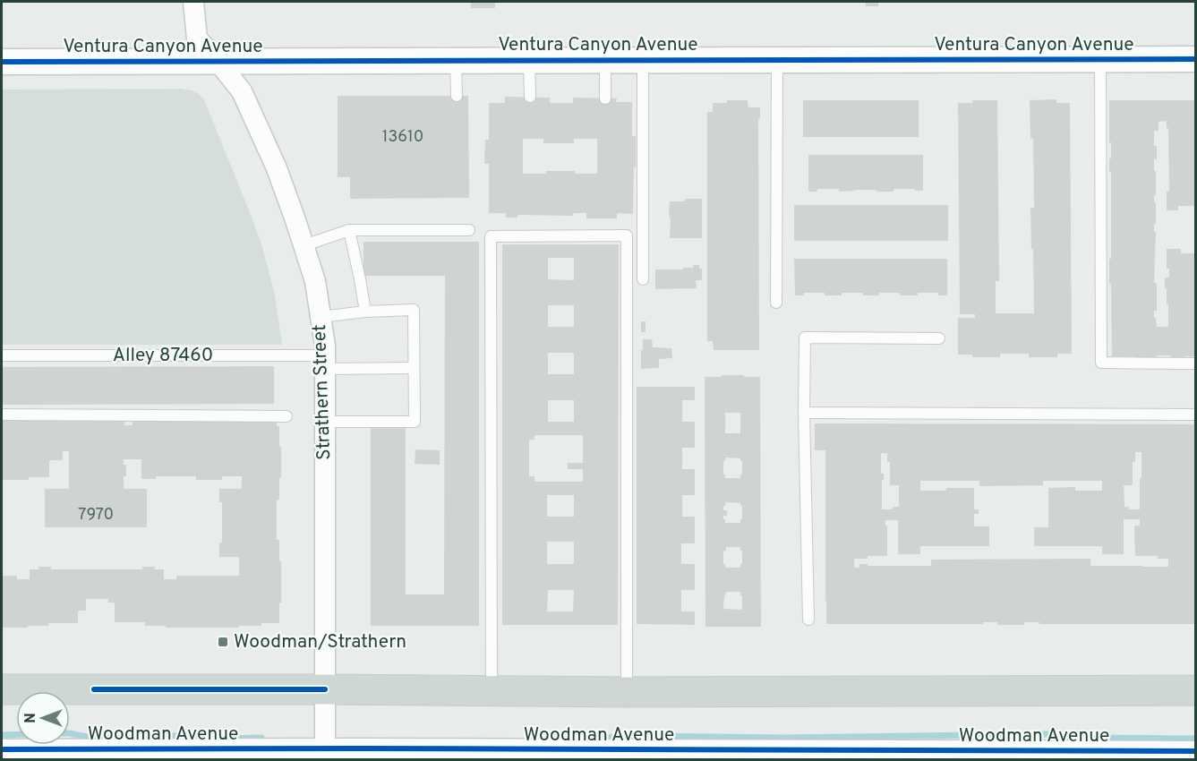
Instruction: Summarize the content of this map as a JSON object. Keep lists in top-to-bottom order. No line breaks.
{"streets":{"street":["Ventura Canyon Avenue","Strathern Street","Woodman Avenue"],"lane":["Alley 87460"]},"crossings":[["Ventura Canyon Avenue","Strathern Street"],["Alley 87460","Strathern Street"],["Strathern Street","Woodman Avenue"]],"places":{"transit":["Woodman/Strathern"]},"house_numbers":["13610","7970"],"north":"left"}
